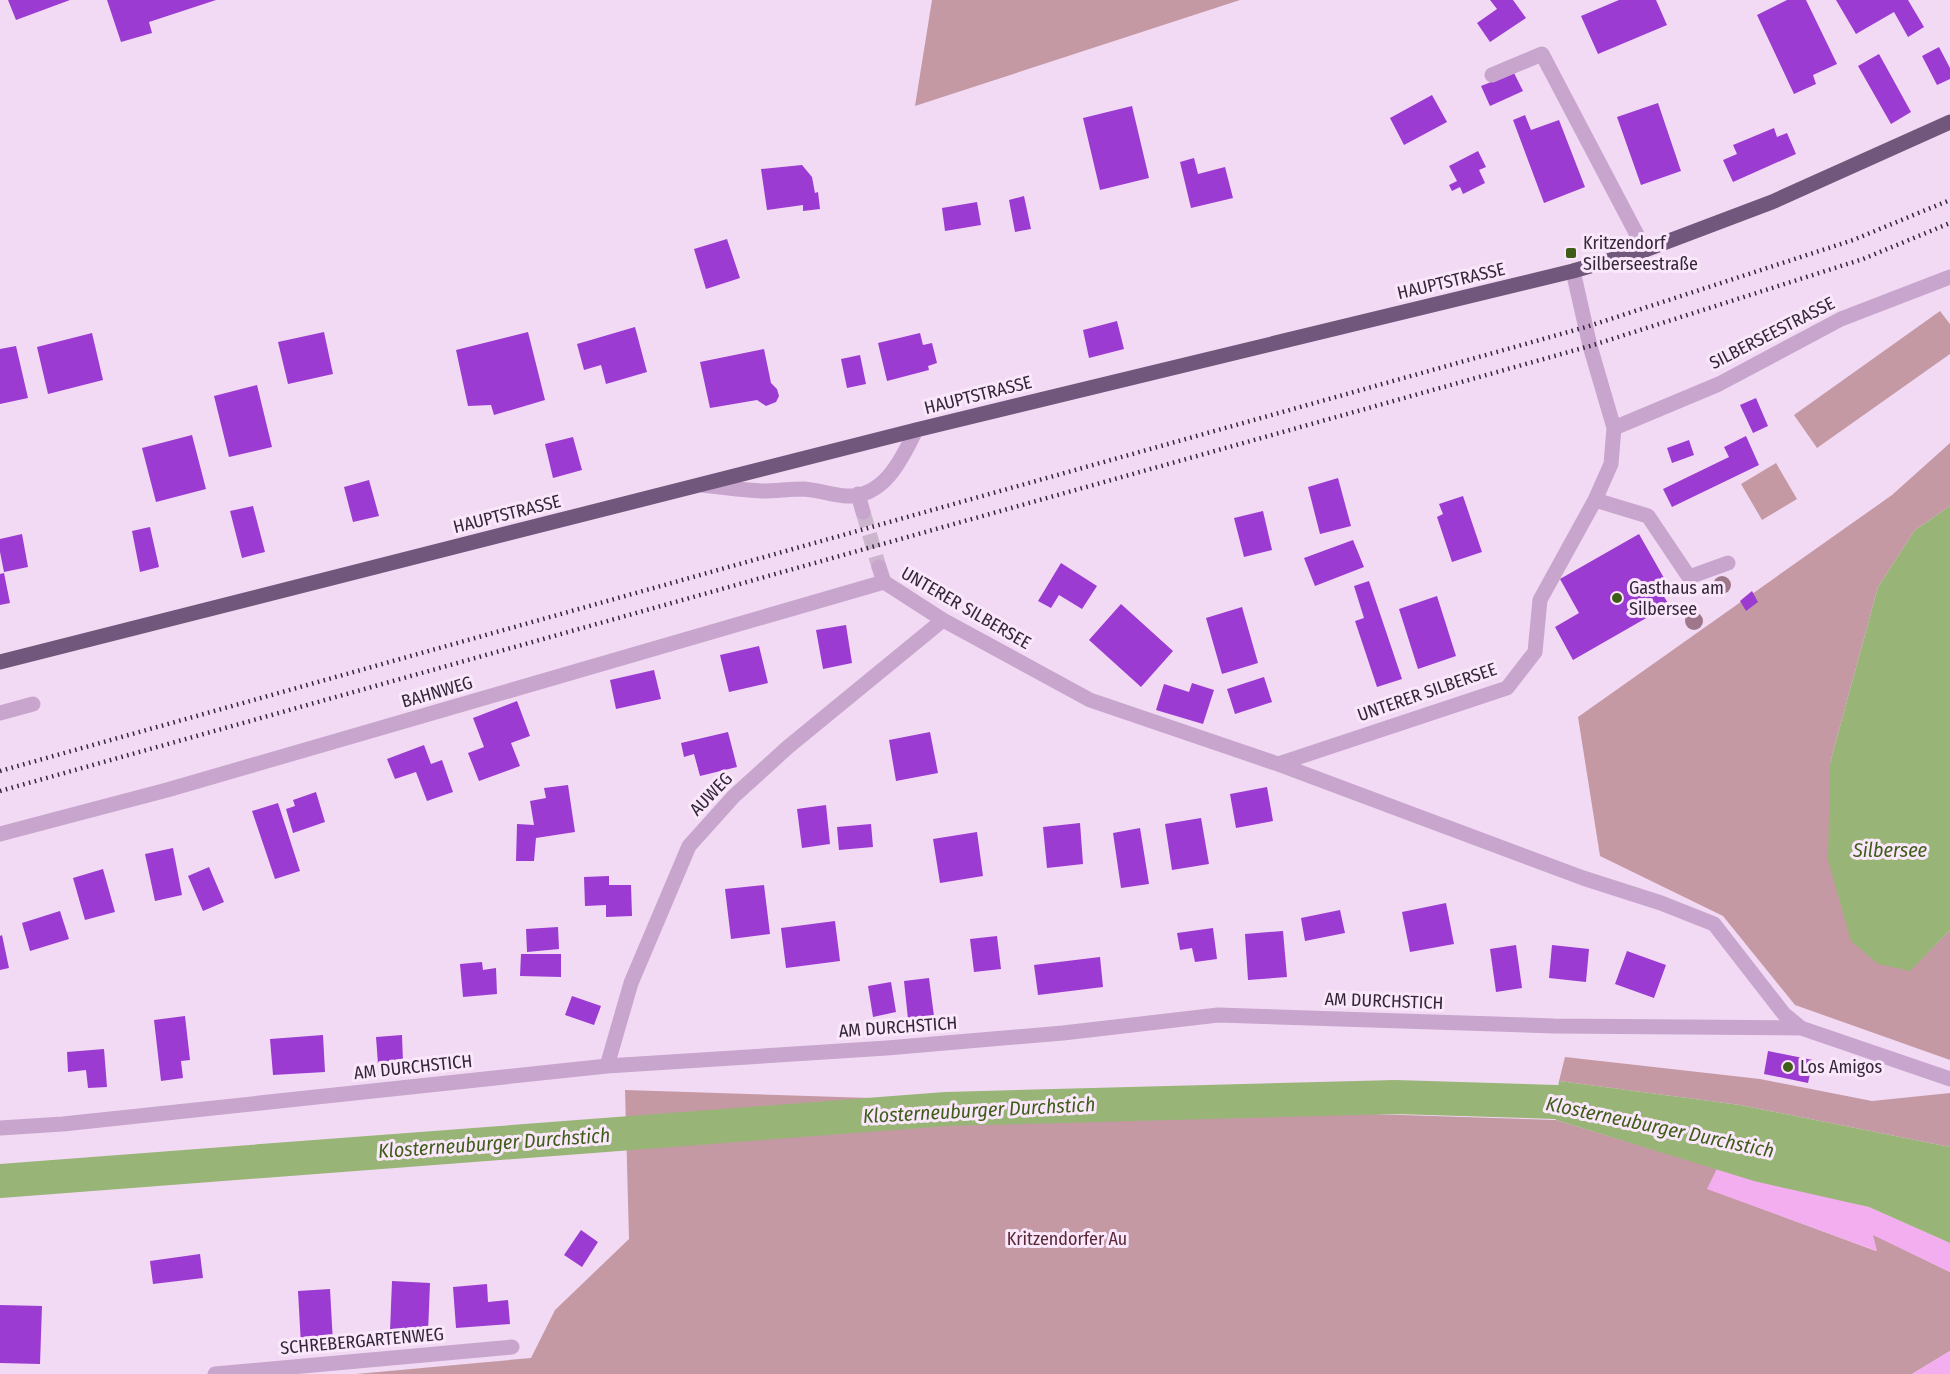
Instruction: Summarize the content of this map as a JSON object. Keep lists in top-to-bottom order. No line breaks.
{"streets":{"main road":["HAUPTSTRASSE"],"street":["SILBERSEESTRASSE","UNTERER SILBERSEE","BAHNWEG","AUWEG","AM DURCHSTICH","SCHREBERGARTENWEG"]},"crossings":[["HAUPTSTRASSE","UNTERER SILBERSEE"],["SILBERSEESTRASSE","UNTERER SILBERSEE"],["UNTERER SILBERSEE","BAHNWEG"],["UNTERER SILBERSEE","AUWEG"],["UNTERER SILBERSEE","AM DURCHSTICH"],["AUWEG","AM DURCHSTICH"]],"water":["Silbersee","Klosterneuburger Durchstich"],"parks":["Kritzendorfer Au"],"places":{"transit":["Kritzendorf Silberseestraße"],"other":["Gasthaus am Silbersee","Los Amigos"]}}
